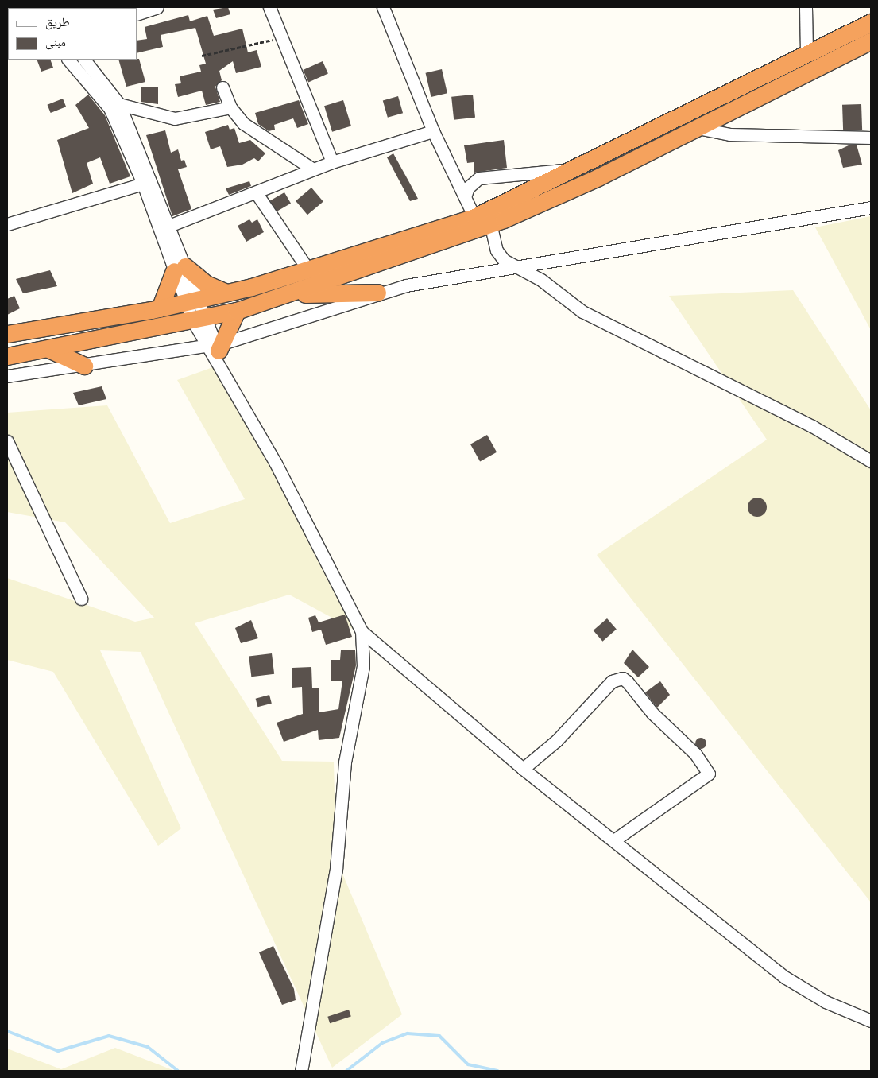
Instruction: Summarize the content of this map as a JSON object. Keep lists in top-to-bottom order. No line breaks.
{"legend":["طريق","مبنى"]}
